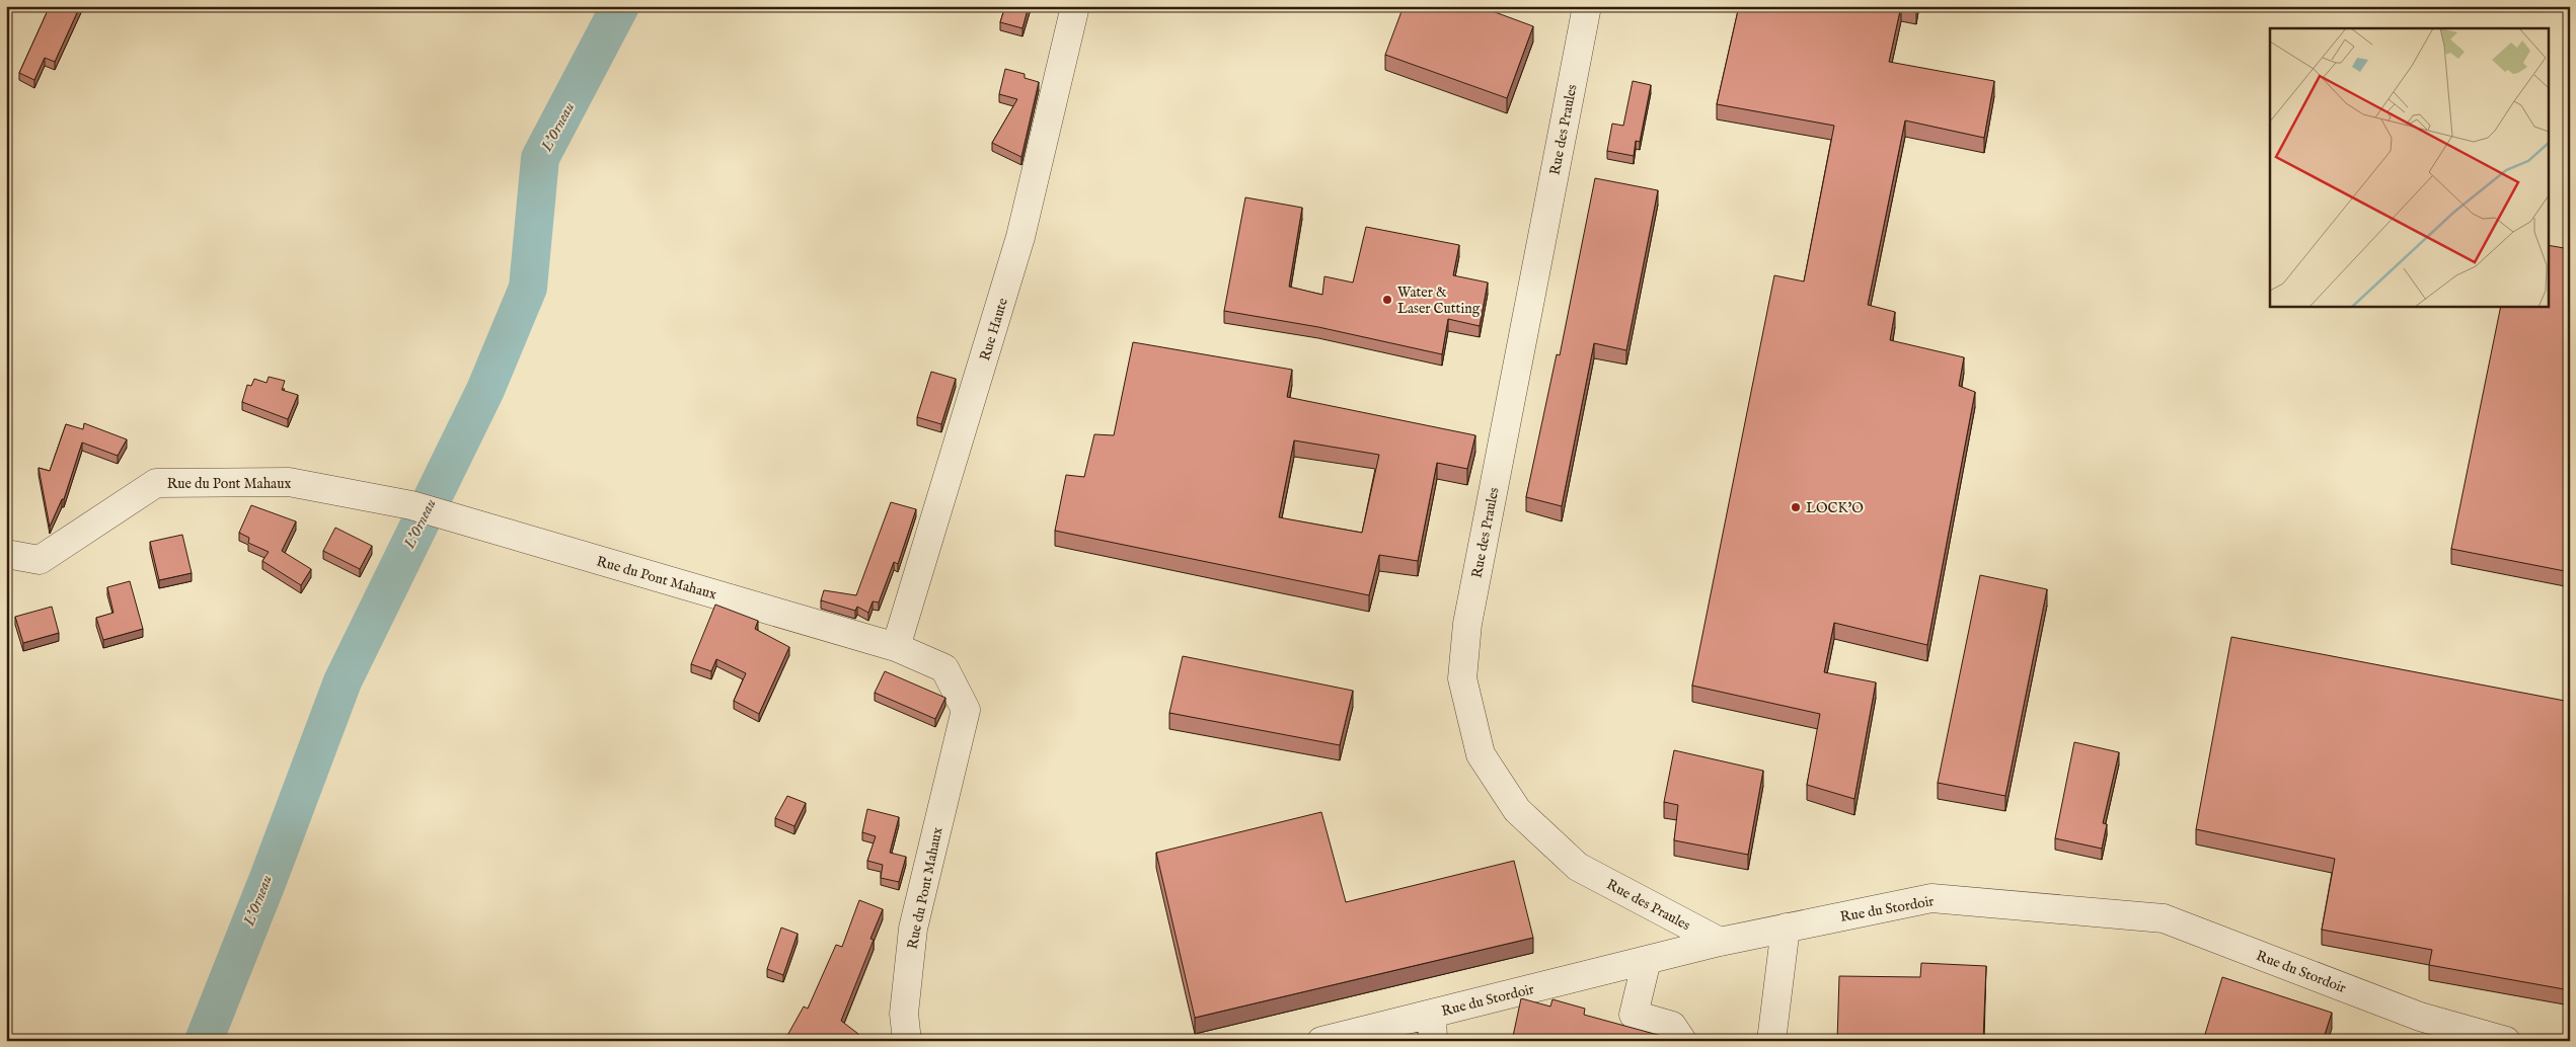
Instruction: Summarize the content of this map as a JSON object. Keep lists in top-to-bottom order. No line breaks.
{"streets":{"street":["Rue des Praules","Rue Haute","Rue du Pont Mahaux","Rue du Stordoir"]},"crossings":[["Rue des Praules","Rue du Stordoir"],["Rue Haute","Rue du Pont Mahaux"]],"water":["L'Orneau"],"places":["Water & Laser Cutting","LOCK'O"]}
